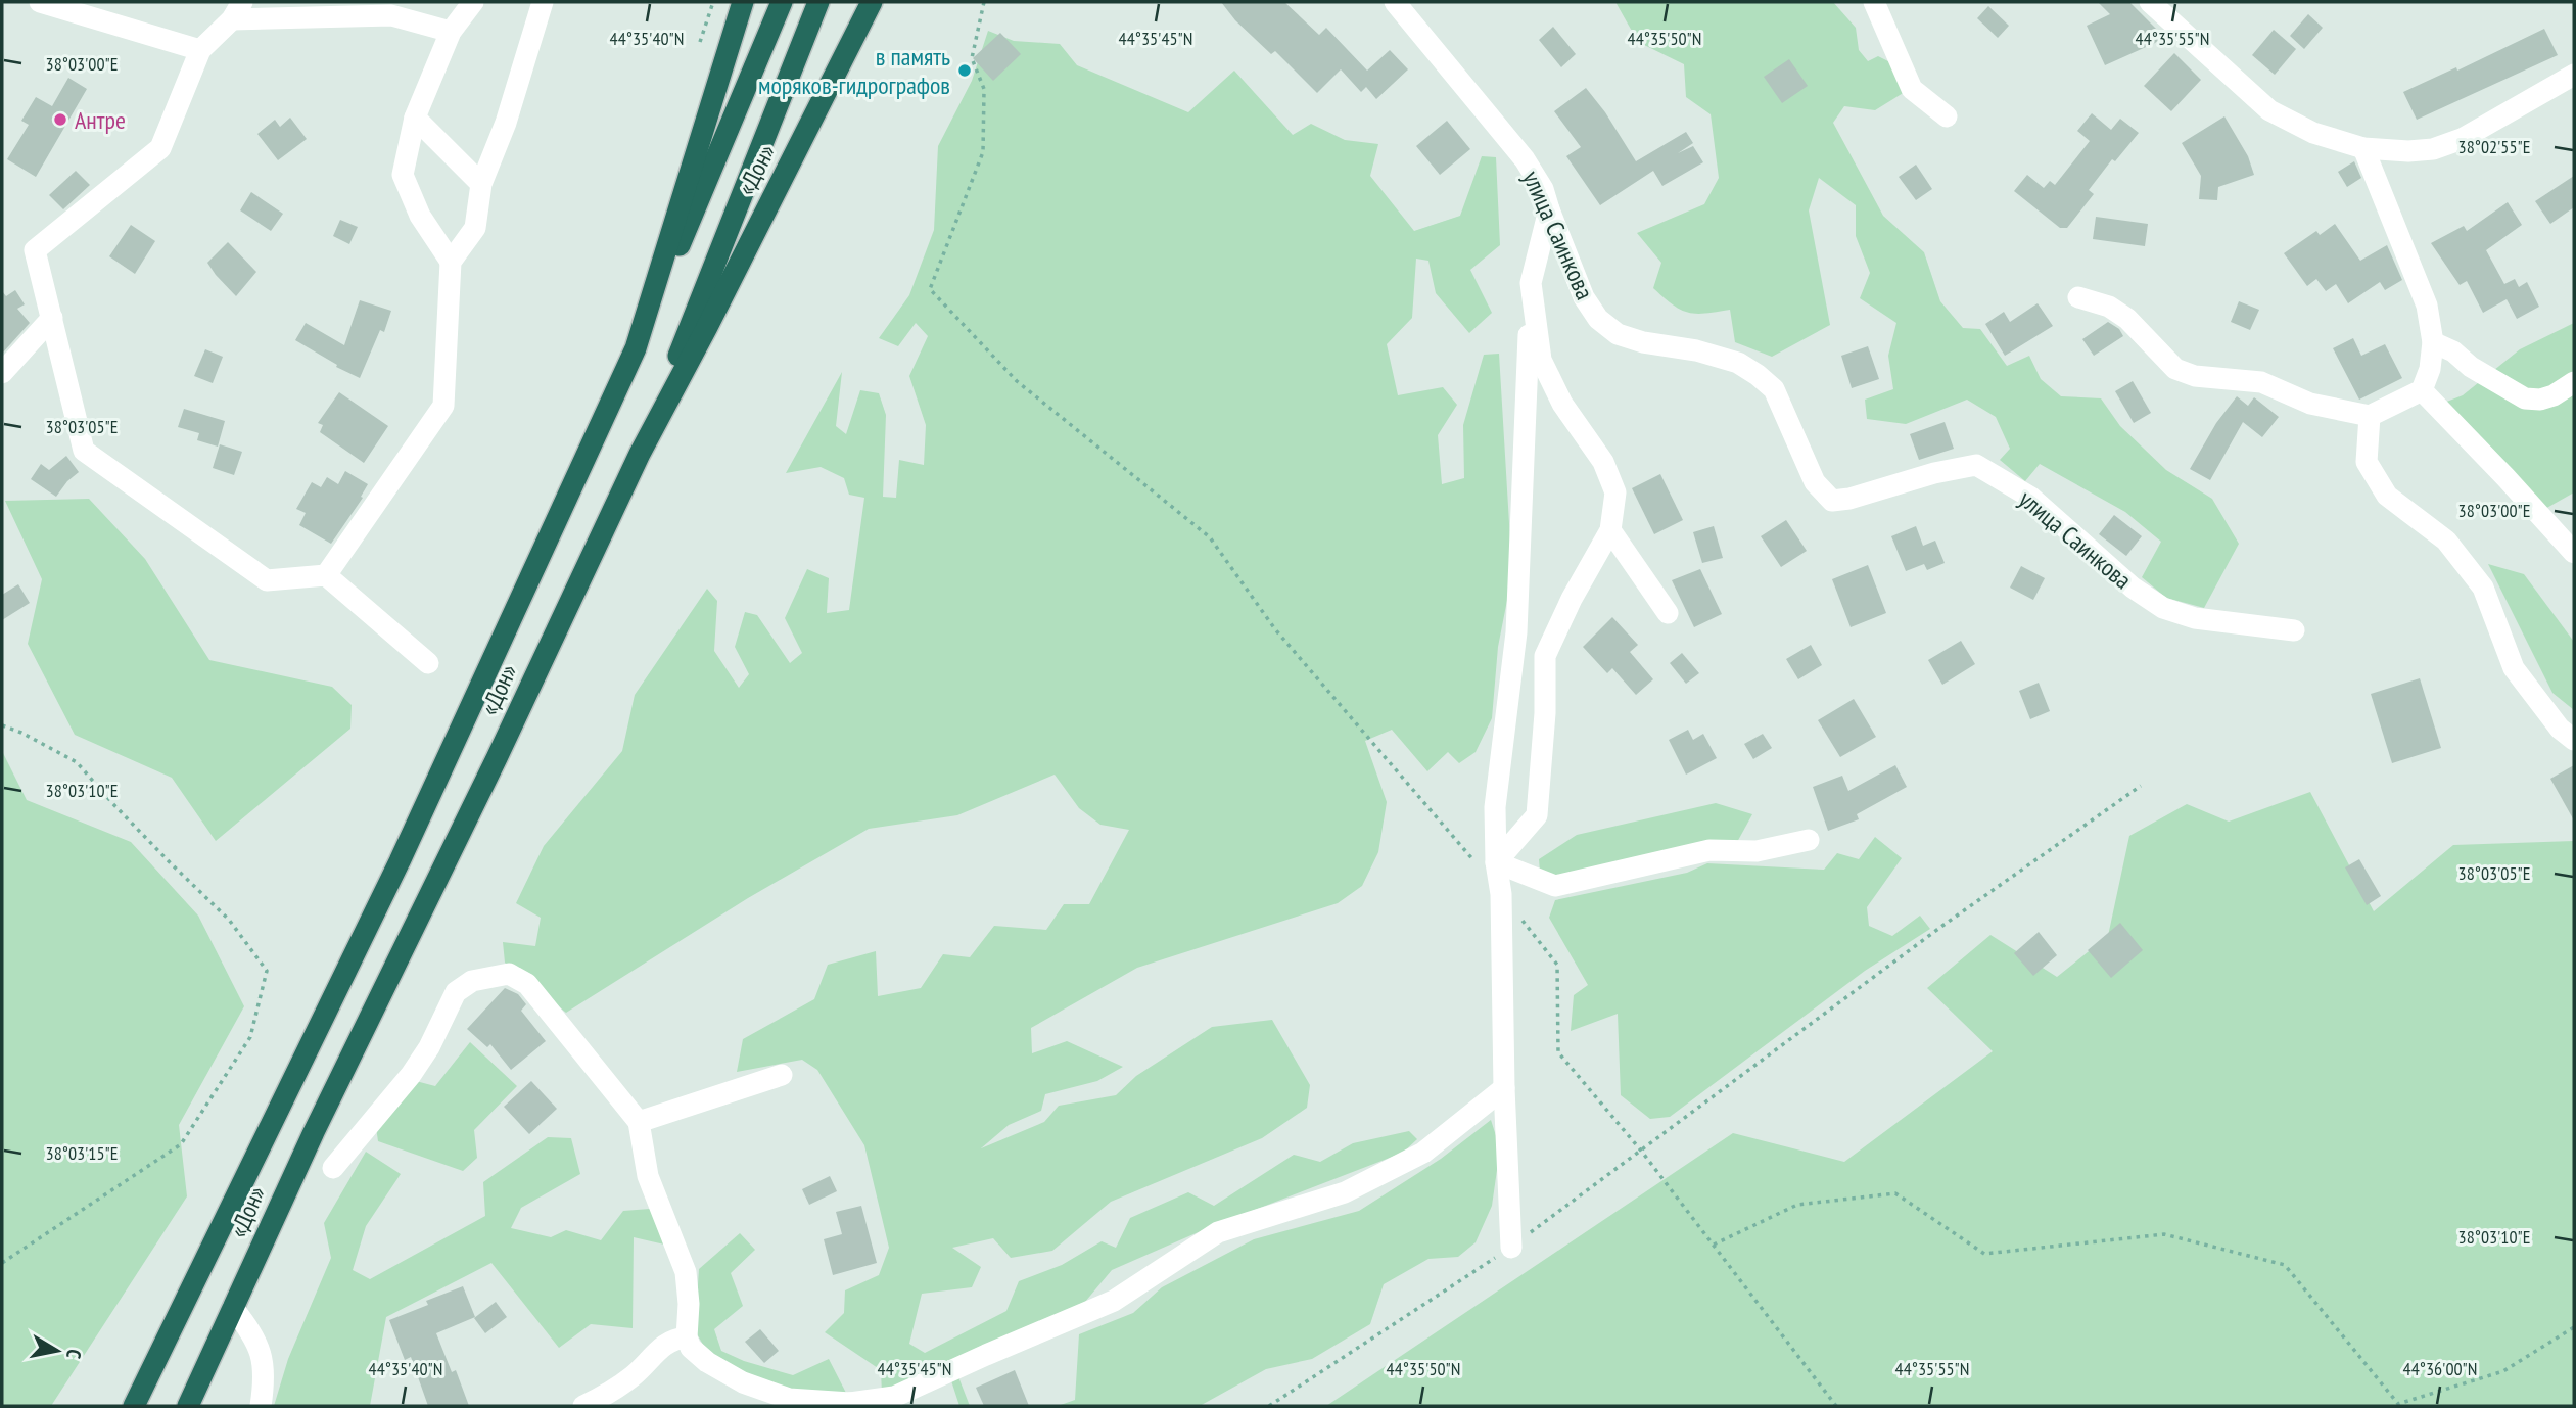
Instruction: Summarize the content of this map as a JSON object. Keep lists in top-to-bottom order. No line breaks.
{"streets":{"highway":["«Дон»"],"street":["улица Саинкова"]},"places":["в память моряков-гидрографов","Антре"],"north":"right","coordinates":["44°35'40\"N","44°35'45\"N","44°35'50\"N","44°35'55\"N","38°03'00\"E","38°02'55\"E","38°03'05\"E","38°03'10\"E","38°03'15\"E","44°36'00\"N"]}
